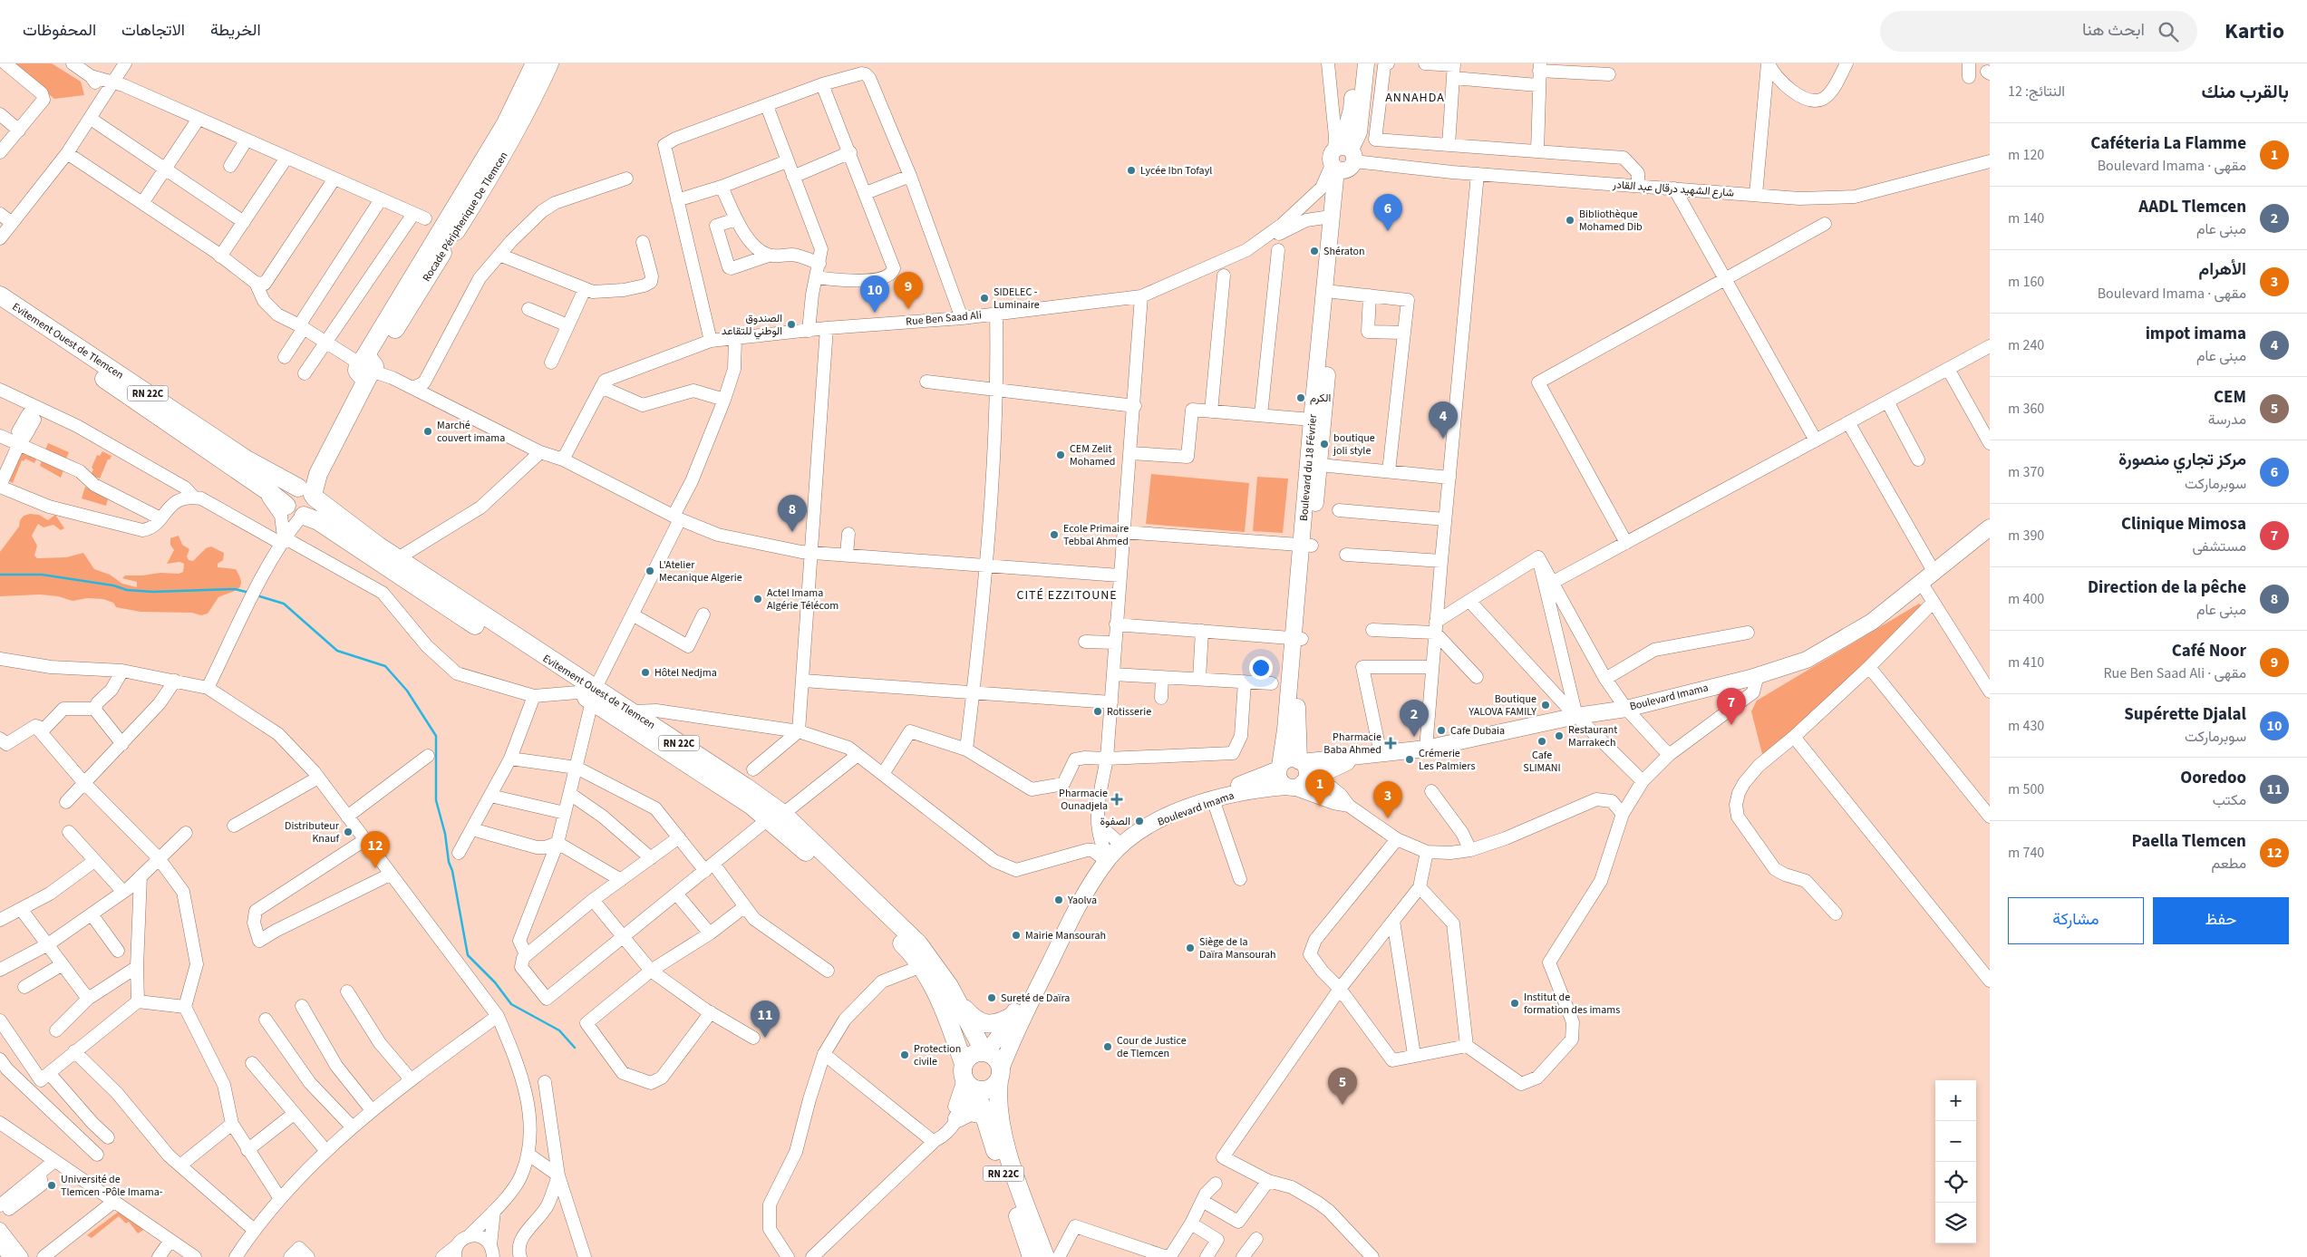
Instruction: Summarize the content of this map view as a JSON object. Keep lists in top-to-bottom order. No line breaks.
{"streets":{"highway":["Rocade Péripherique De Tlemcen","Evitement Ouest de Tlemcen","RN 22C"],"main road":["Boulevard du 18 Février","Boulevard Imama"],"street":["شارع الشهيد درقال عبد القادر","Rue Ben Saad Ali"]},"crossings":[["شارع الشهيد درقال عبد القادر","Rue Ben Saad Ali"],["شارع الشهيد درقال عبد القادر","Boulevard du 18 Février"],["Rue Ben Saad Ali","Boulevard du 18 Février"],["Evitement Ouest de Tlemcen","RN 22C"],["Evitement Ouest de Tlemcen","Boulevard Imama"],["RN 22C","Boulevard Imama"],["Boulevard du 18 Février","Boulevard Imama"]],"districts":["ANNAHDA","CITÉ EZZITOUNE"],"places":{"other":["Lycée Ibn Tofayl","Bibliothèque Mohamed Dib","Shératon","SIDELEC - Luminaire","الصندوق الوطني للتقاعد","الكرم","Marché couvert imama","boutique joli style","CEM Zelit Mohamed","Ecole Primaire Tebbal Ahmed","L'Atelier Mecanique Algerie","Actel Imama Algérie Télécom","Hôtel Nedjma","Boutique YALOVA FAMILY","Rotisserie","Cafe Dubaia","Restaurant Marrakech","Cafe SLIMANI","Crémerie Les Palmiers","الصفوة","Distributeur Knauf","Yaolva","Mairie Mansourah","Siège de la Daïra Mansourah","Sureté de Daïra","Institut de formation des imams","Cour de Justice de Tlemcen","Protection civile","Université de Tlemcen -Pôle Imama-"],"health":["Pharmacie Baba Ahmed","Pharmacie Ounadjela"]},"page":{"header":"Kartio","search":"ابحث هنا","nav":["الخريطة","الاتجاهات","المحفوظات"],"heading":["بالقرب منك","النتائج: 12"],"list":[{"mark":"1","name":"Caféteria La Flamme","note":"مقهى · Boulevard Imama","value":"120 m"},{"mark":"2","name":"AADL Tlemcen","note":"مبنى عام","value":"140 m"},{"mark":"3","name":"الأهرام","note":"مقهى · Boulevard Imama","value":"160 m"},{"mark":"4","name":"impot imama","note":"مبنى عام","value":"240 m"},{"mark":"5","name":"CEM","note":"مدرسة","value":"360 m"},{"mark":"6","name":"مركز تجاري منصورة","note":"سوبرماركت","value":"370 m"},{"mark":"7","name":"Clinique Mimosa","note":"مستشفى","value":"390 m"},{"mark":"8","name":"Direction de la pêche","note":"مبنى عام","value":"400 m"},{"mark":"9","name":"Café Noor","note":"مقهى · Rue Ben Saad Ali","value":"410 m"},{"mark":"10","name":"Supérette Djalal","note":"سوبرماركت","value":"430 m"},{"mark":"11","name":"Ooredoo","note":"مكتب","value":"500 m"},{"mark":"12","name":"Paella Tlemcen","note":"مطعم","value":"740 m"}],"pins":["6","9","10","4","8","7","2","1","3","12","11","5"],"buttons":["حفظ","مشاركة"],"map_buttons":["+","−"]}}
